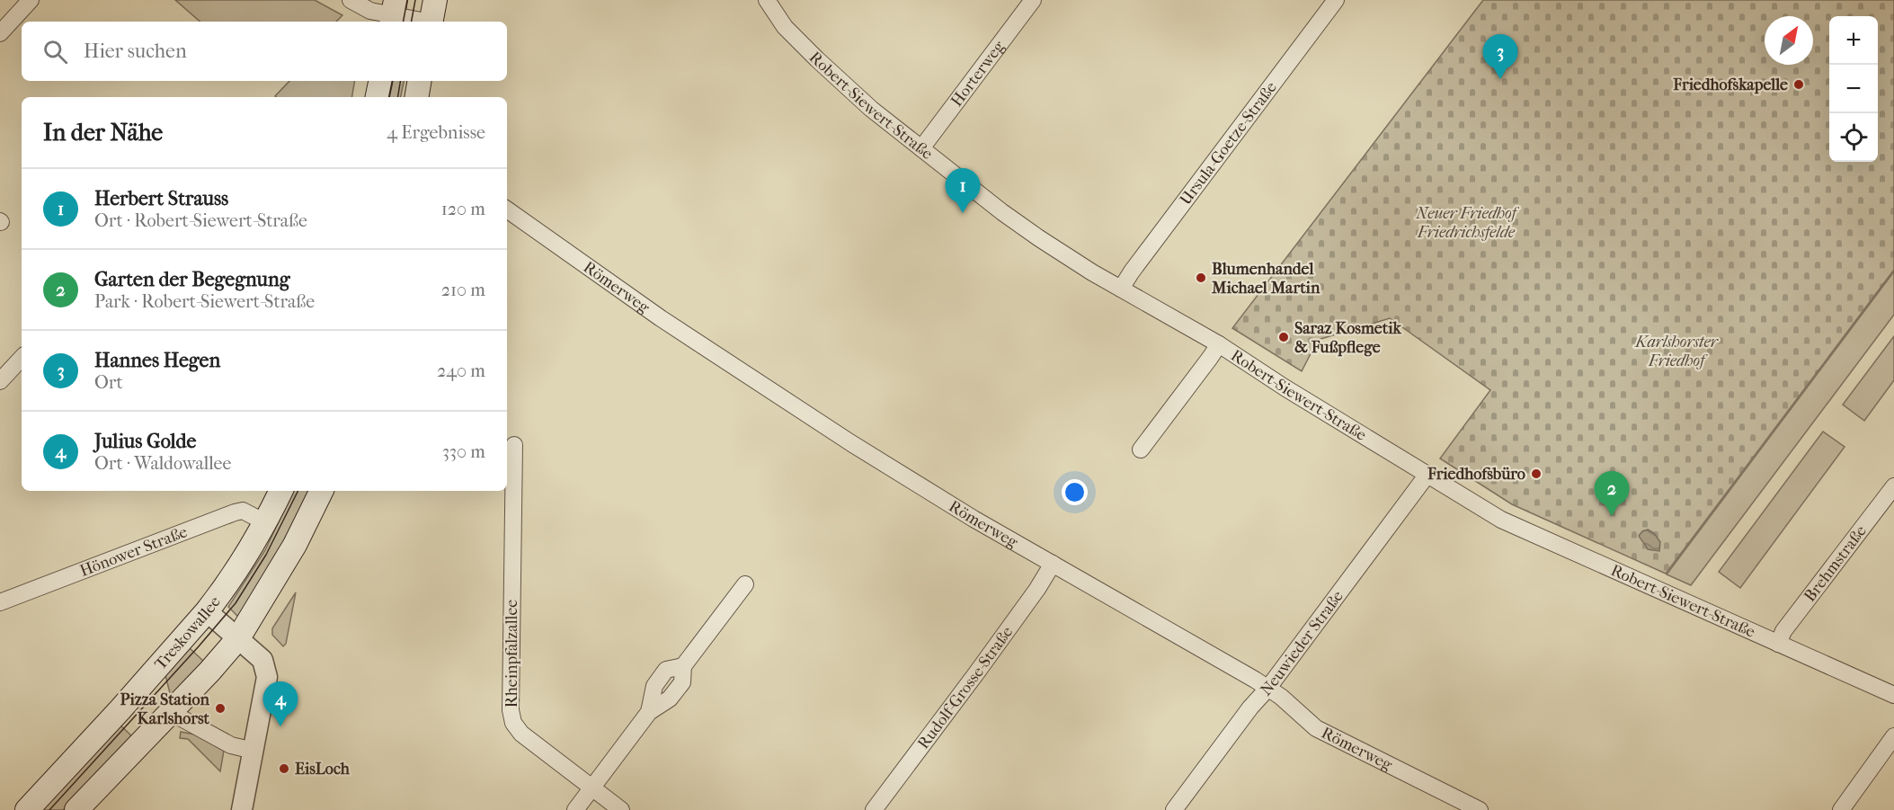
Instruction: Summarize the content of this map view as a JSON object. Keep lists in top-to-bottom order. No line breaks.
{"streets":{"main road":["Treskowallee"],"street":["Horterweg","Robert-Siewert-Straße","Ursula-Goetze-Straße","Römerweg","Hönower Straße","Brehmstraße","Neuwieder Straße","Rheinpfalzallee","Rudolf-Grosse-Straße"]},"crossings":[["Horterweg","Robert-Siewert-Straße"],["Robert-Siewert-Straße","Ursula-Goetze-Straße"],["Robert-Siewert-Straße","Brehmstraße"],["Robert-Siewert-Straße","Neuwieder Straße"],["Römerweg","Neuwieder Straße"],["Römerweg","Rudolf-Grosse-Straße"],["Hönower Straße","Treskowallee"]],"parks":["Neuer Friedhof Friedrichsfelde","Karlshorster Friedhof"],"places":["Friedhofskapelle","Blumenhandel Michael Martin","Saraz Kosmetik & Fußpflege","Friedhofsbüro","Pizza Station Karlshorst","EisLoch"],"north":"top right","page":{"map_buttons":["+","−"],"search":"Hier suchen","pins":["3","1","2","4"],"heading":["In der Nähe","4 Ergebnisse"],"list":[{"mark":"1","name":"Herbert Strauss","note":"Ort · Robert-Siewert-Straße","value":"120 m"},{"mark":"2","name":"Garten der Begegnung","note":"Park · Robert-Siewert-Straße","value":"210 m"},{"mark":"3","name":"Hannes Hegen","note":"Ort","value":"240 m"},{"mark":"4","name":"Julius Golde","note":"Ort · Waldowallee","value":"330 m"}]}}
